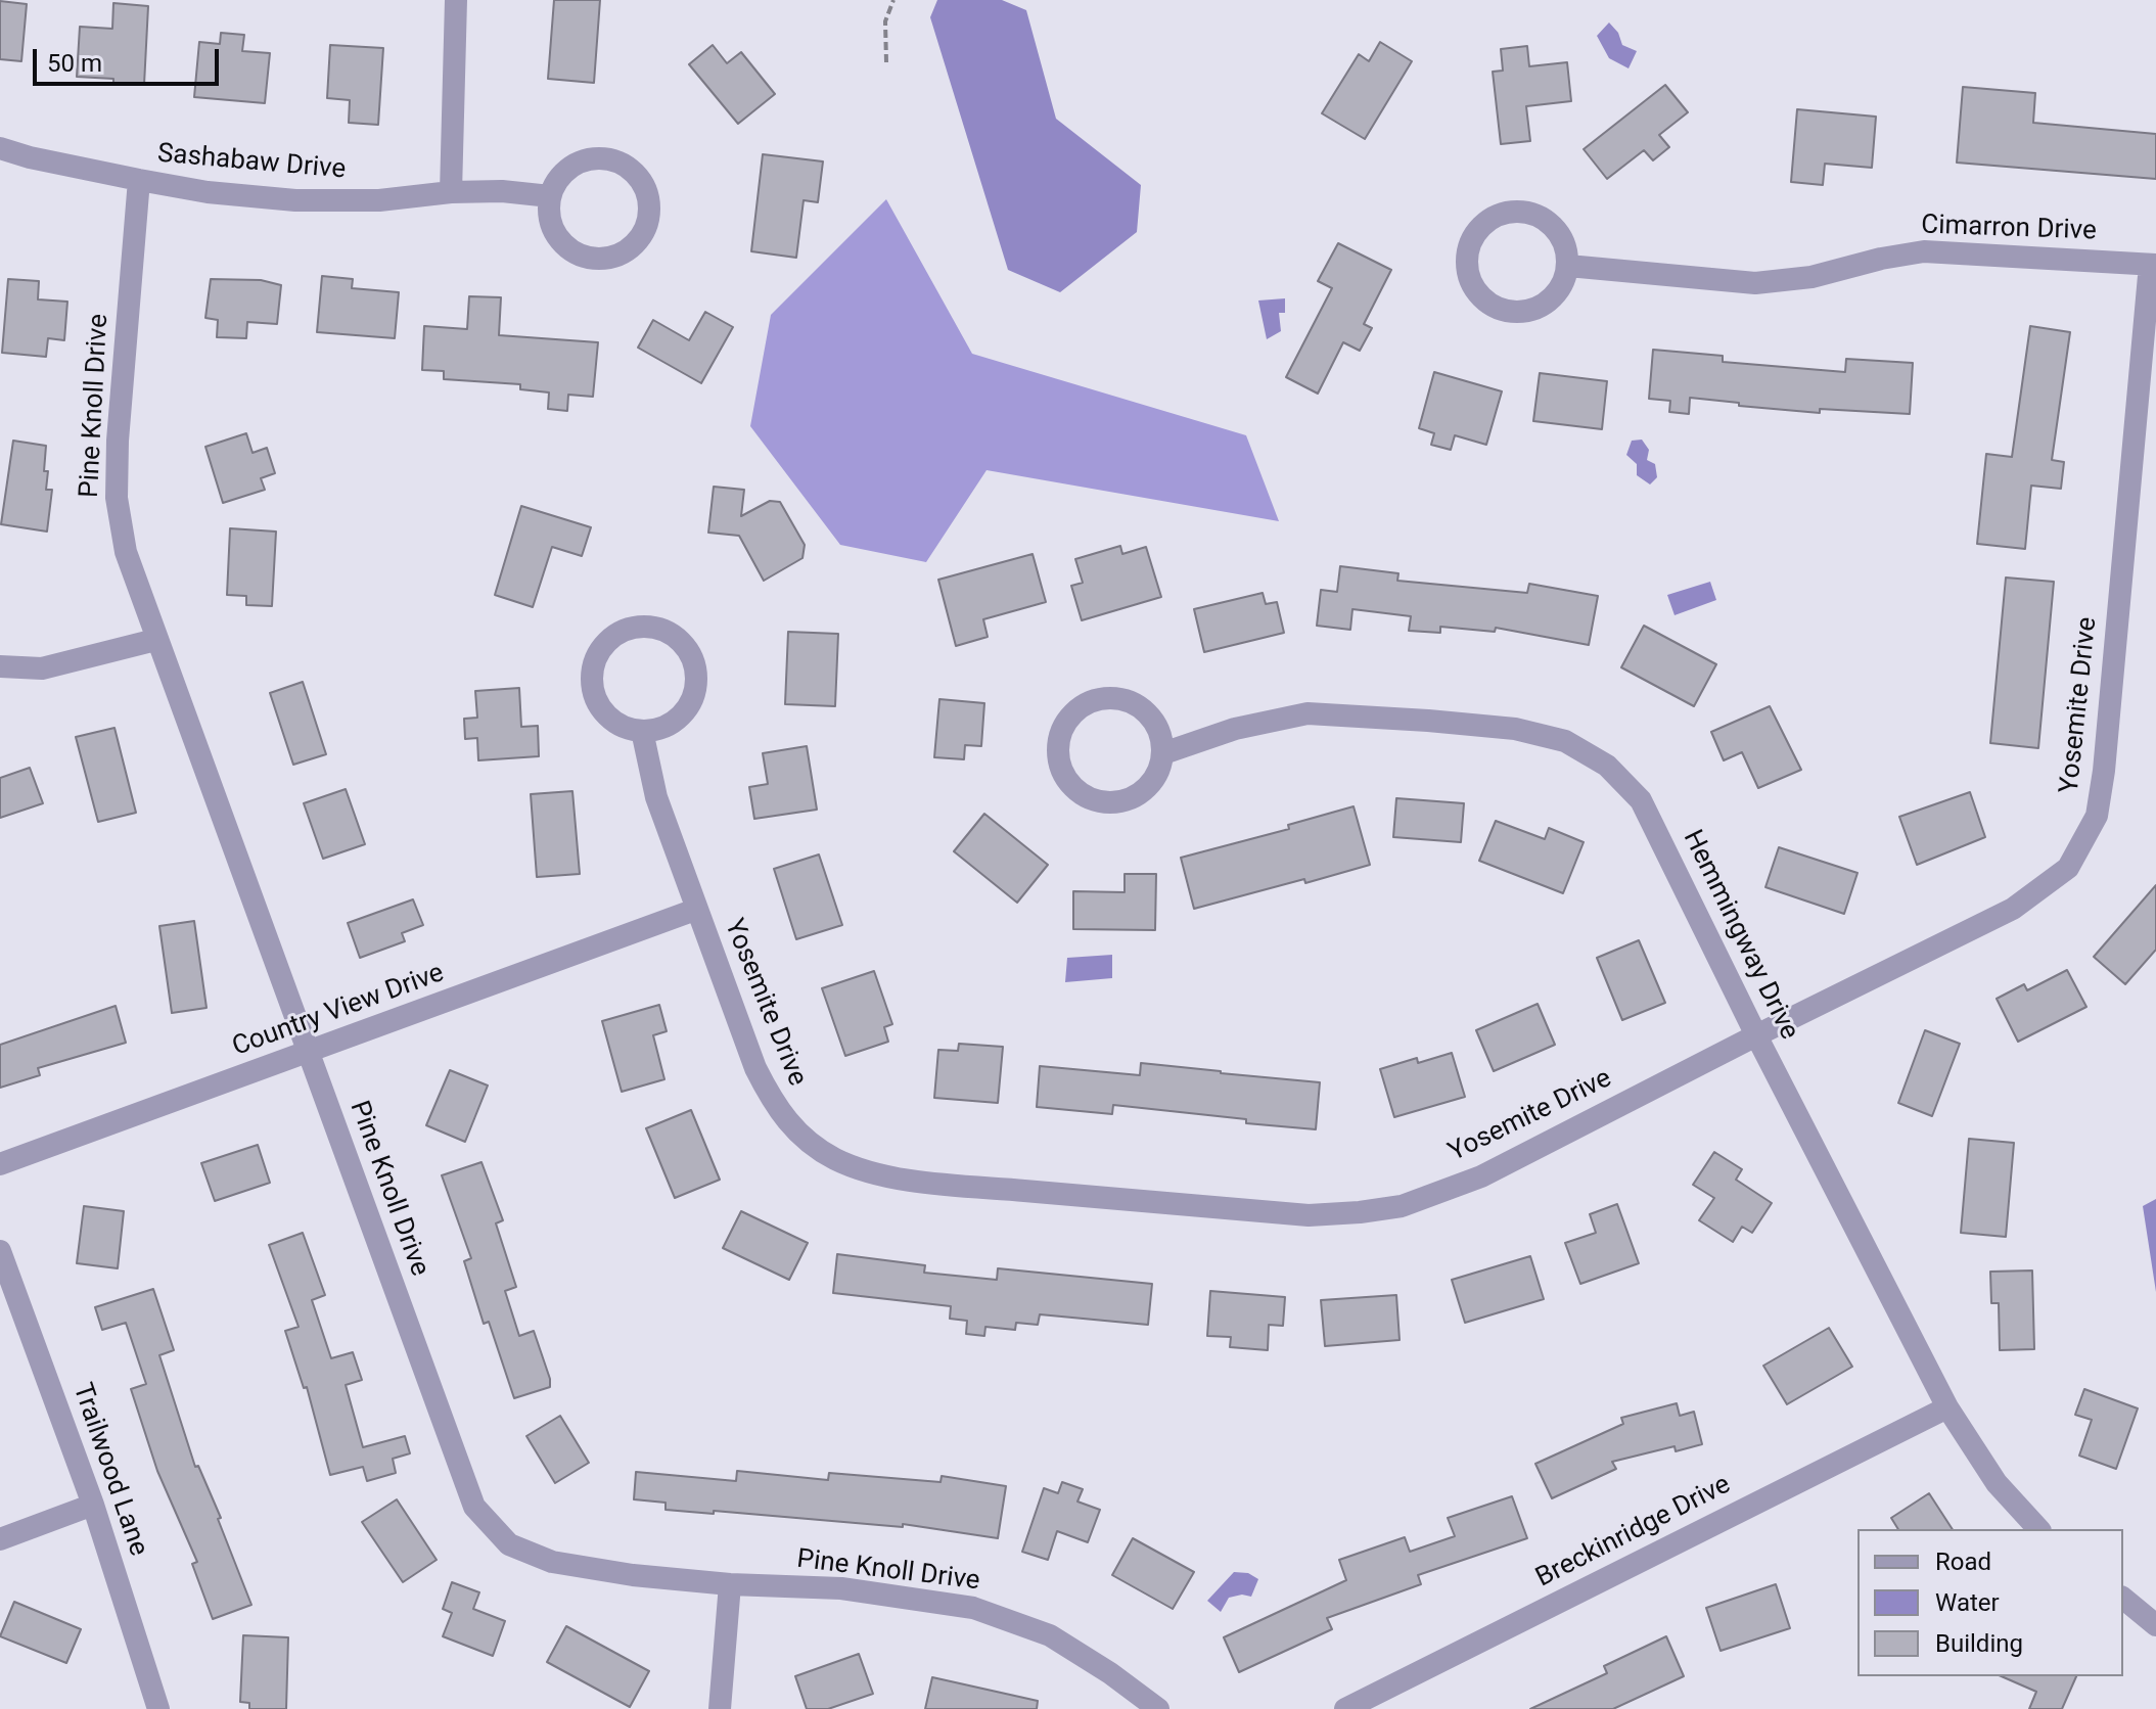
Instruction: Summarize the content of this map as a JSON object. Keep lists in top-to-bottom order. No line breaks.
{"streets":{"street":["Sashabaw Drive","Cimarron Drive","Pine Knoll Drive","Yosemite Drive","Hemmingway Drive","Country View Drive","Trailwood Lane","Breckinridge Drive"]},"crossings":[["Sashabaw Drive","Pine Knoll Drive"],["Cimarron Drive","Yosemite Drive"],["Pine Knoll Drive","Country View Drive"],["Yosemite Drive","Hemmingway Drive"],["Yosemite Drive","Country View Drive"],["Hemmingway Drive","Breckinridge Drive"]],"legend":["Road","Water","Building"],"scale_bar":"50 m"}
